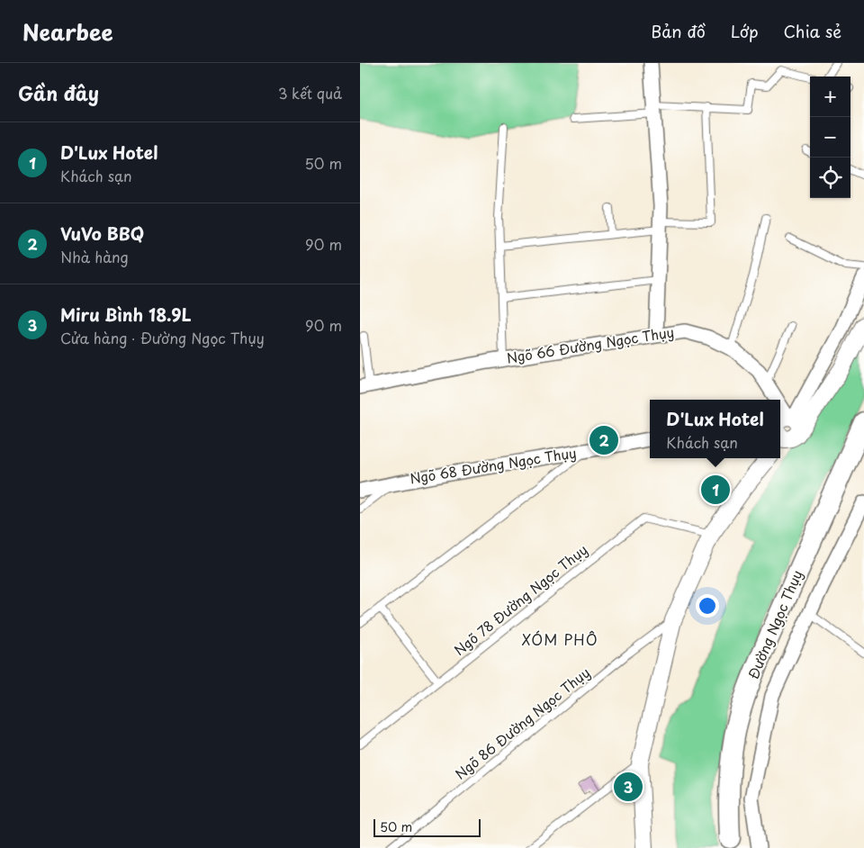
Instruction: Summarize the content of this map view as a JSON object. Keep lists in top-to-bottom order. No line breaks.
{"streets":{"main road":["Đường Ngọc Thụy"],"street":["Ngõ 66 Đường Ngọc Thụy","Ngõ 68 Đường Ngọc Thụy"],"lane":["Ngõ 78 Đường Ngọc Thụy","Ngõ 86 Đường Ngọc Thụy"]},"districts":["XÓM PHÔ"],"scale_bar":"50 m","page":{"header":"Nearbee","nav":["Bản đồ","Lớp","Chia sẻ"],"heading":["Gần đây","3 kết quả"],"map_buttons":["+","−"],"list":[{"mark":"1","name":"D'Lux Hotel","note":"Khách sạn","value":"50 m"},{"mark":"2","name":"VuVo BBQ","note":"Nhà hàng","value":"90 m"},{"mark":"3","name":"Miru Bình 18.9L","note":"Cửa hàng · Đường Ngọc Thụy","value":"90 m"}],"popup":["D'Lux Hotel","Khách sạn"],"pins":["2","1","3"],"scale":"50 m"}}
